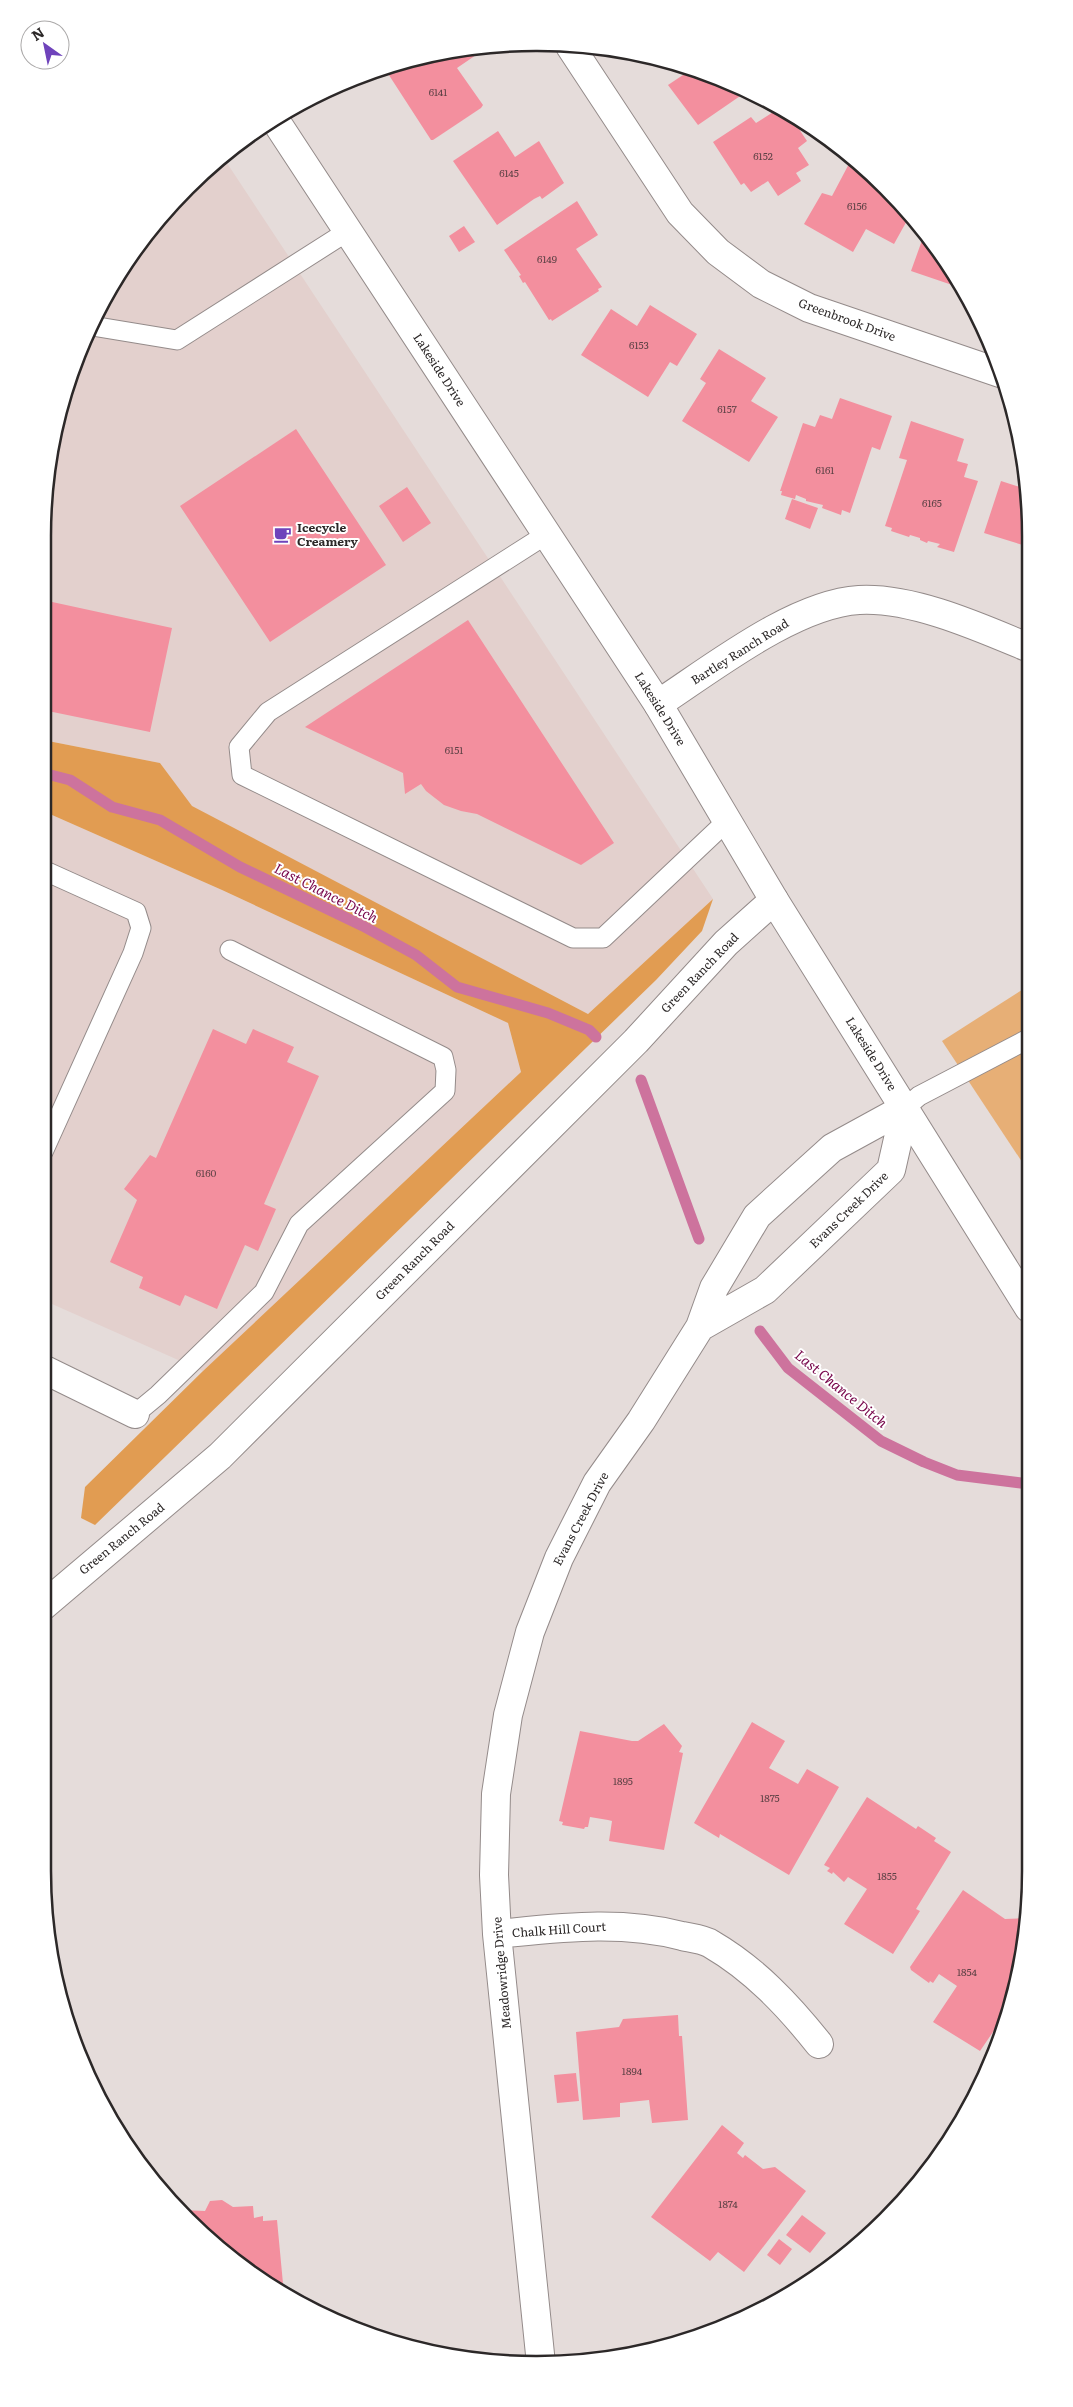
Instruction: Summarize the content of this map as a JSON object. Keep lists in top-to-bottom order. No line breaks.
{"streets":{"street":["Greenbrook Drive","Lakeside Drive","Bartley Ranch Road","Green Ranch Road","Evans Creek Drive","Chalk Hill Court","Meadowridge Drive"]},"crossings":[["Lakeside Drive","Bartley Ranch Road"],["Lakeside Drive","Green Ranch Road"],["Lakeside Drive","Evans Creek Drive"],["Evans Creek Drive","Meadowridge Drive"],["Chalk Hill Court","Meadowridge Drive"]],"water":["Last Chance Ditch"],"places":{"cafe":["Icecycle Creamery"]},"house_numbers":["6141","6152","6145","6156","6149","6153","6157","6161","6165","6151","6160","1895","1875","1855","1854","1894","1874"],"north":"top left"}
